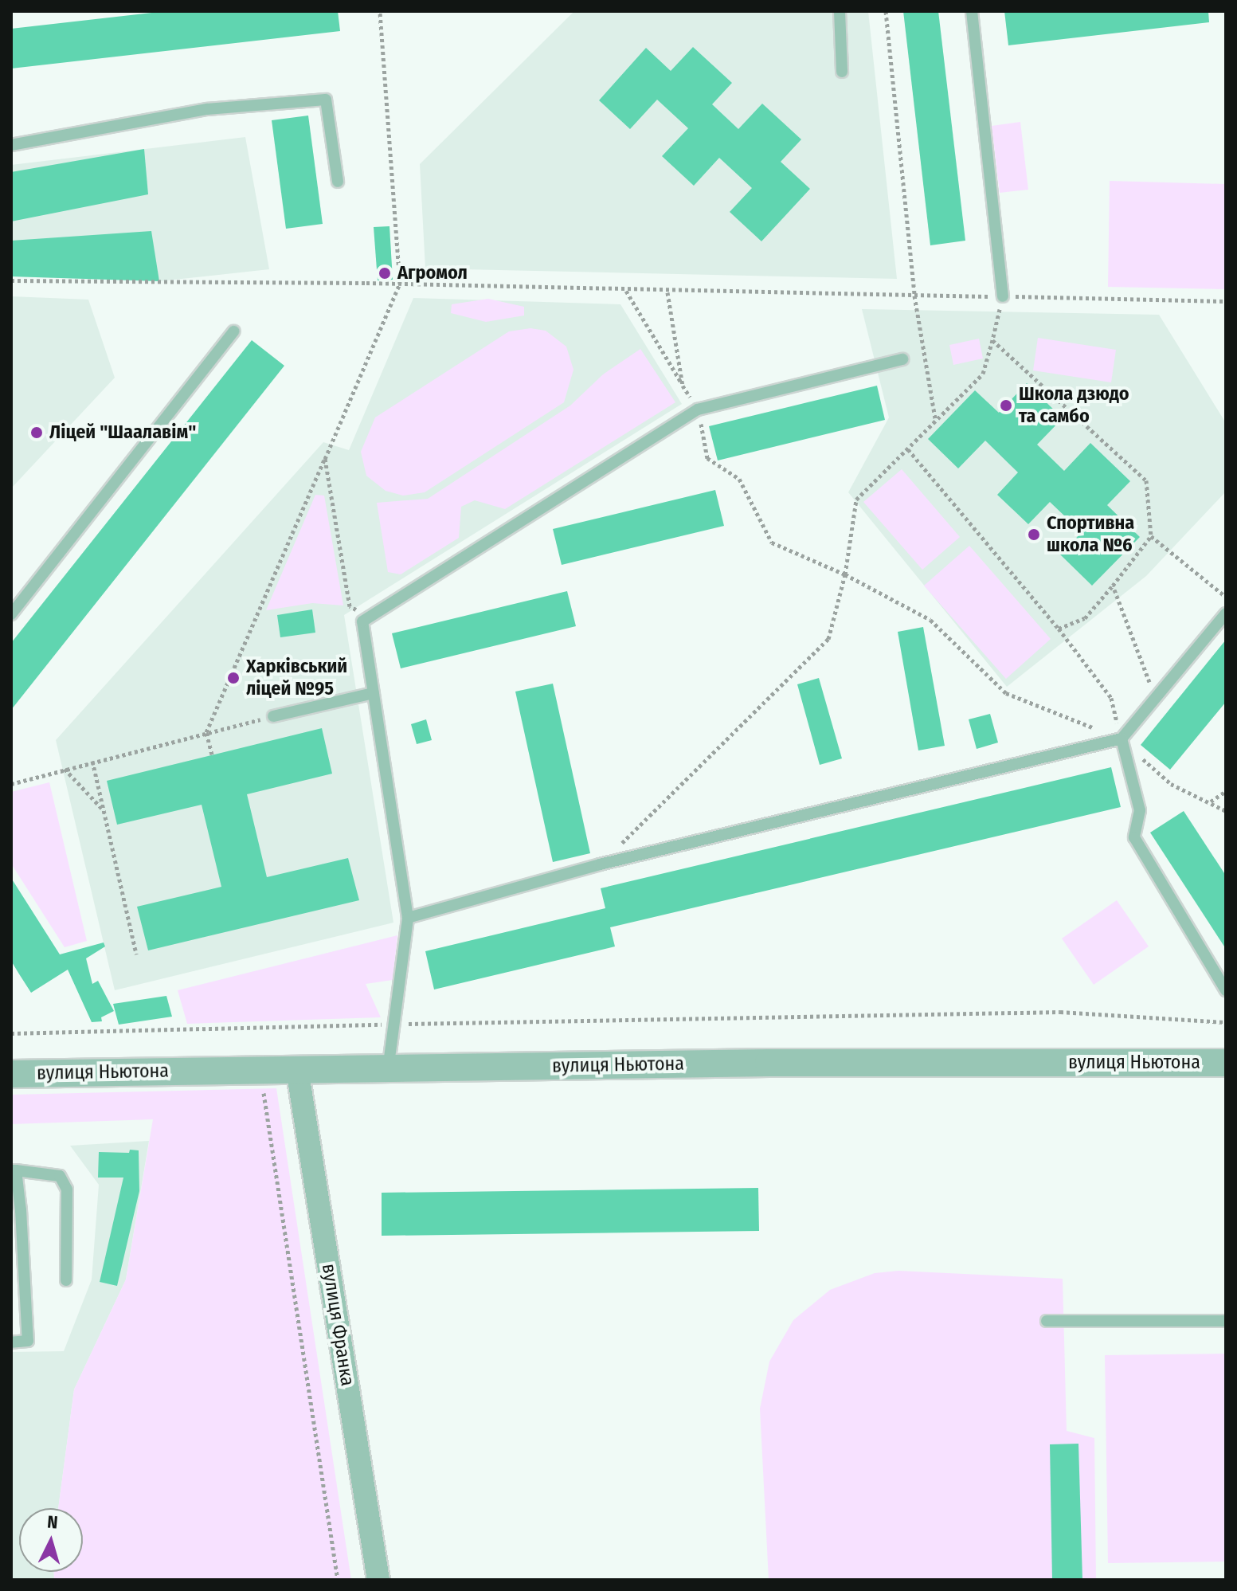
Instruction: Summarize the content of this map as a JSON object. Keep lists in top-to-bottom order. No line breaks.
{"streets":{"street":["вулиця Ньютона","вулиця Франка"]},"crossings":[["вулиця Ньютона","вулиця Франка"]],"places":["Агромол","Школа дзюдо та самбо","Ліцей \"Шаалавім\"","Спортивна школа №6","Харківський ліцей №95"],"north":"top"}
